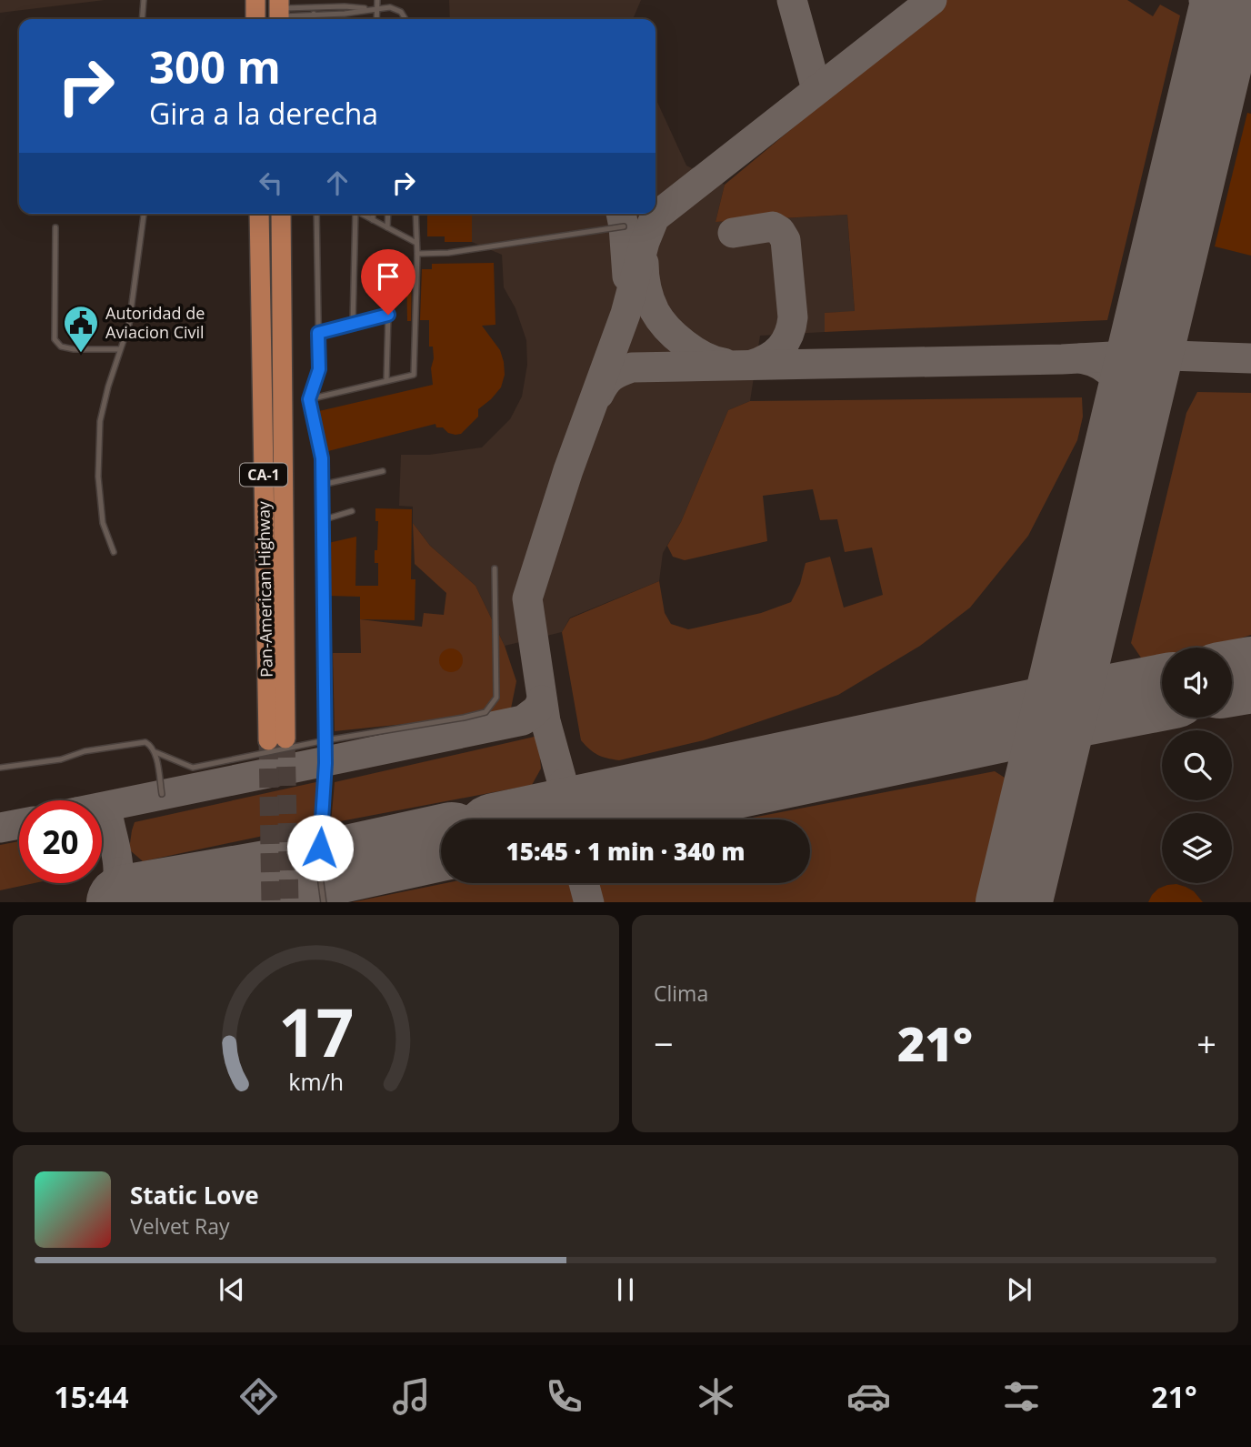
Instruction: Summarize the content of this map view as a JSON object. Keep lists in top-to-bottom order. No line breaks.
{"streets":{"highway":["CA-1","Pan-American Highway"]},"places":{"public building":["Autoridad de Aviacion Civil"]},"page":{"turn":["300 m","Gira a la derecha"],"limit":"20","trip":"15:45 · 1 min · 340 m","tile":"Clima","heat":["−","21°","+"],"song":["Static Love","Velvet Ray"],"tabs":["15:44","21°"],"gauge":["17","km/h"]}}
